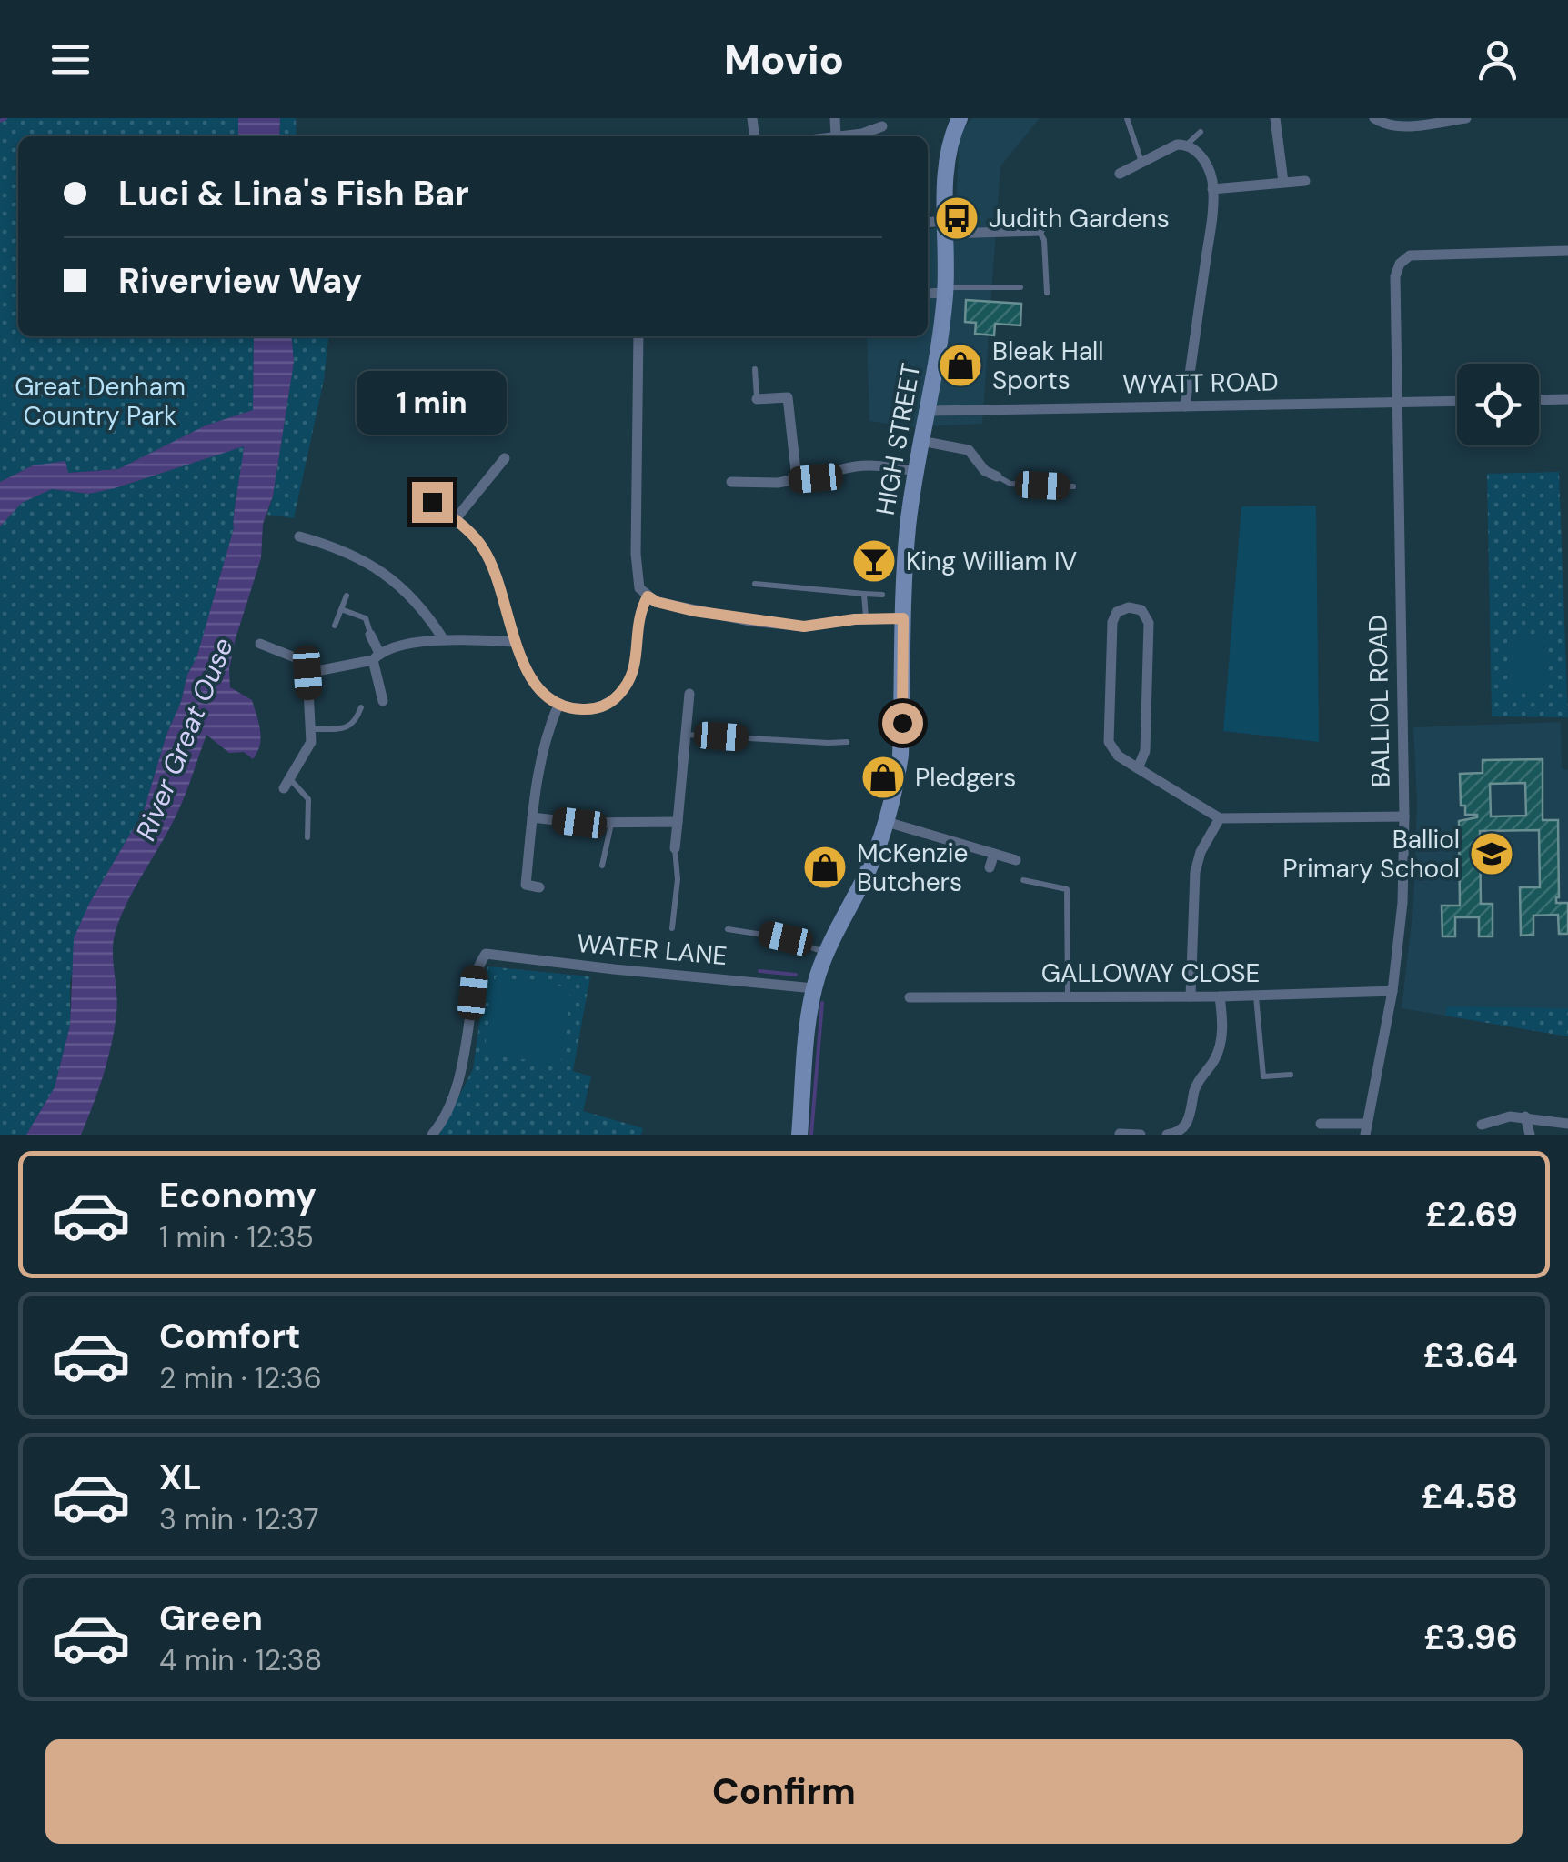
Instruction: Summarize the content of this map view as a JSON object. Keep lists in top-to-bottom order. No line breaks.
{"streets":{"main road":["HIGH STREET"],"street":["WYATT ROAD","BALLIOL ROAD","WATER LANE","GALLOWAY CLOSE"]},"crossings":[["WYATT ROAD","HIGH STREET"],["WYATT ROAD","BALLIOL ROAD"],["HIGH STREET","WATER LANE"],["BALLIOL ROAD","GALLOWAY CLOSE"]],"water":["River Great Ouse"],"parks":["Great Denham Country Park"],"places":{"bus stop":["Judith Gardens"],"shop":["Bleak Hall Sports","Pledgers","McKenzie Butchers"],"bar":["King William IV"],"school or university":["Balliol Primary School"]},"page":{"header":"Movio","banner":["Luci & Lina's Fish Bar","Riverview Way"],"bubble":"1 min","list":[{"name":"Economy","note":"1 min · 12:35","value":"£2.69"},{"name":"Comfort","note":"2 min · 12:36","value":"£3.64"},{"name":"XL","note":"3 min · 12:37","value":"£4.58"},{"name":"Green","note":"4 min · 12:38","value":"£3.96"}],"buttons":"Confirm"}}
